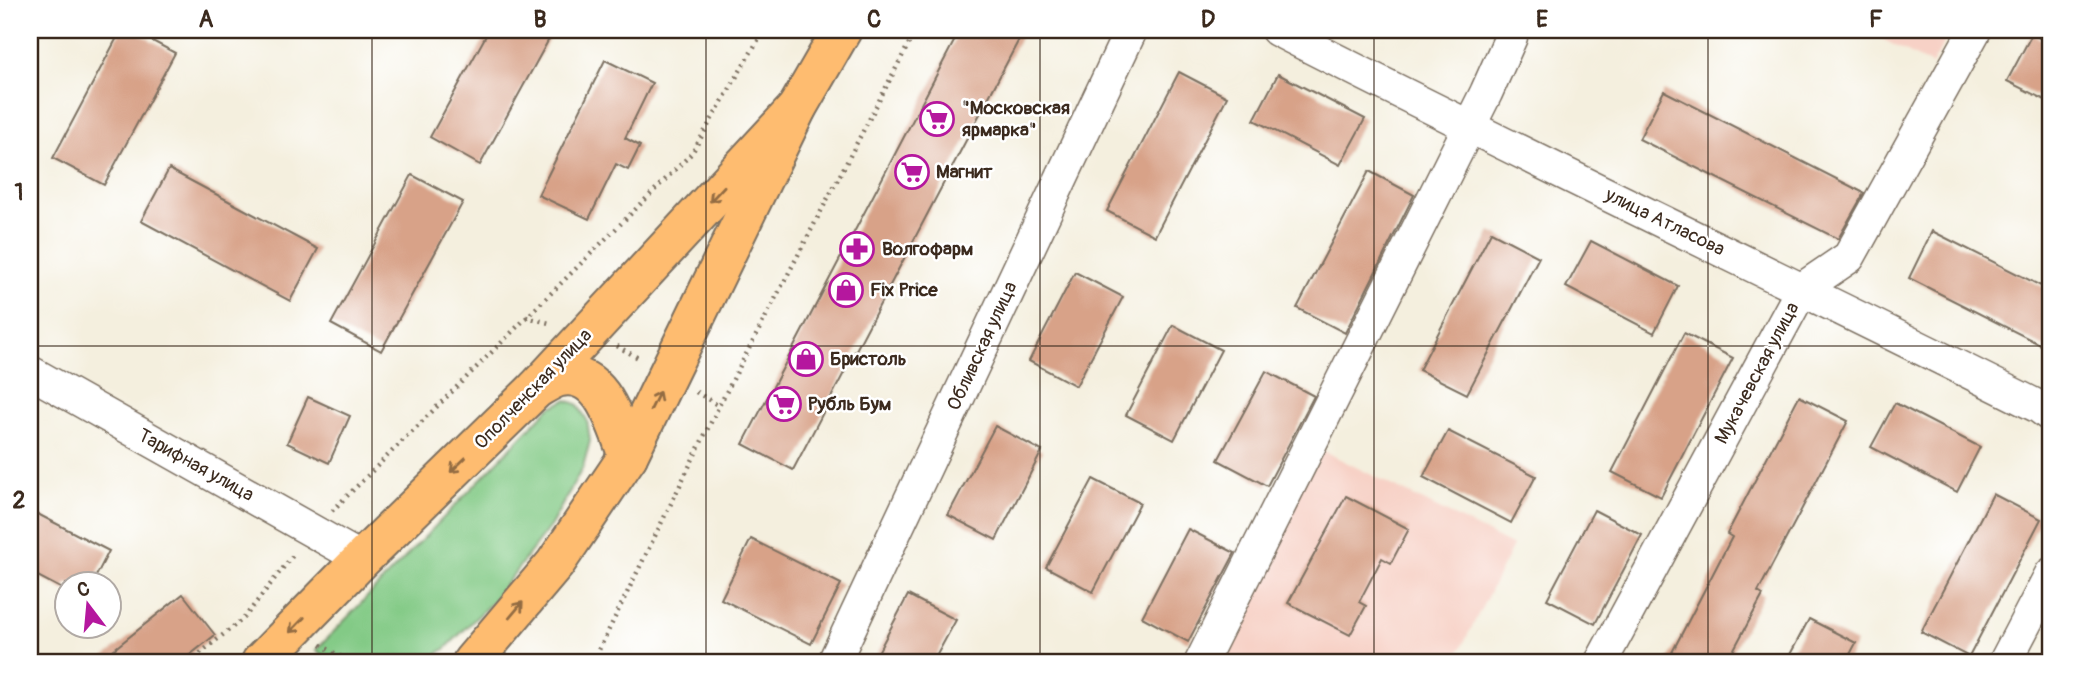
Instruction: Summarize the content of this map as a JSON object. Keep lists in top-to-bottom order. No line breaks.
{"streets":{"highway":["Ополченская улица"],"street":["улица Атласова","Обливская улица","Мукачевская улица","Тарифная улица"]},"crossings":[["улица Атласова","Мукачевская улица"],["Ополченская улица","Тарифная улица"]],"places":{"supermarket":["\"Московская ярмарка\"","Магнит","Рубль Бум"],"pharmacy":["Волгофарм"],"shop":["Fix Price","Бристоль"]},"north":"top","grid":{"columns":["A","B","C","D","E","F"],"rows":["1","2"]}}
